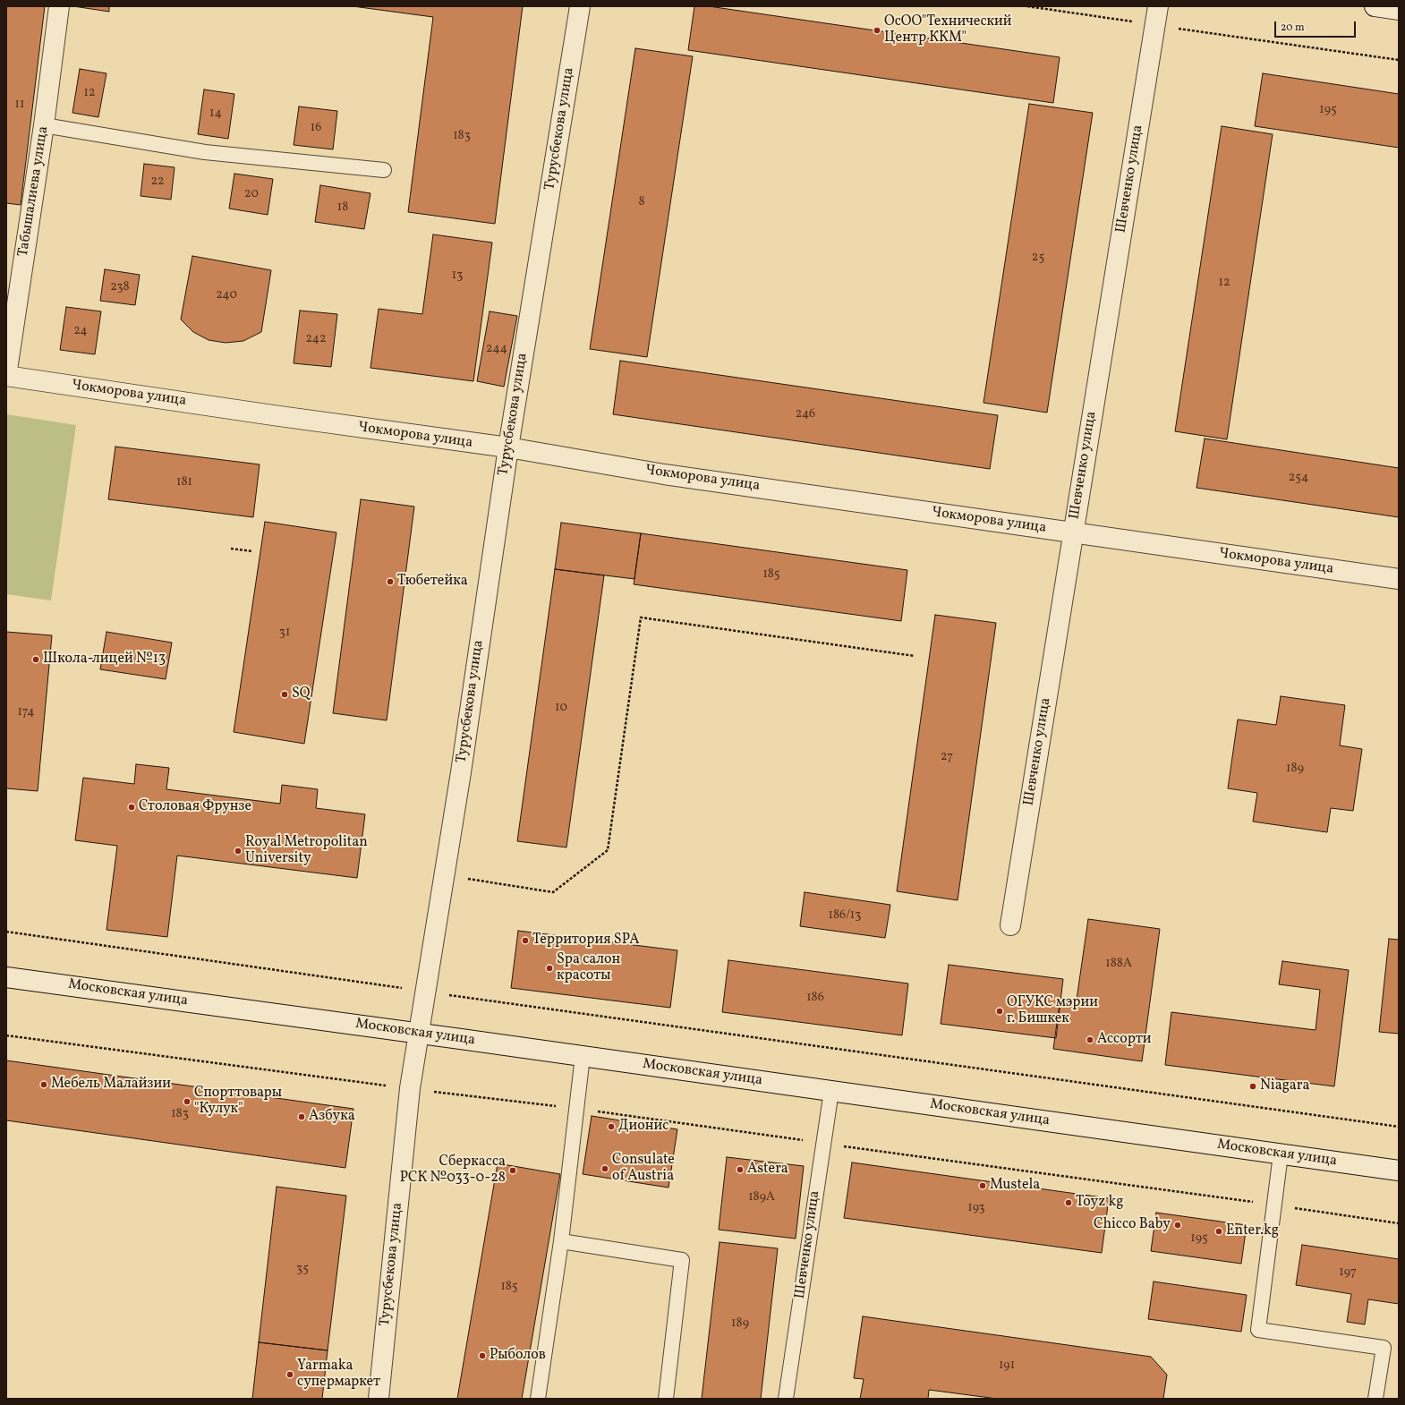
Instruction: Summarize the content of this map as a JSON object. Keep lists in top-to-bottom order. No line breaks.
{"streets":{"street":["Турусбекова улица","Шевченко улица","Табышалиева улица","Чокморова улица","Московская улица"]},"crossings":[["Турусбекова улица","Чокморова улица"],["Турусбекова улица","Московская улица"],["Шевченко улица","Чокморова улица"],["Шевченко улица","Московская улица"],["Табышалиева улица","Чокморова улица"]],"places":["ОсОО\"Технический Центр ККМ\"","Тюбетейка","Школа-лицей №13","SQ","Столовая Фрунзе","Royal Metropolitan University","Территория SPA","Spa салон красоты","ОГУКС мэрии г. Бишкек","Ассорти","Мебель Малайзии","Niagara","Спорттовары \"Кулук\"","Азбука","Дионис","Consulate of Austria","Astera","Сберкасса РСК №033-0-28","Mustela","Toyz kg","Chicco Baby","Enter.kg","Рыболов","Yarmaka супермаркет"],"house_numbers":["12","11","195","14","16","183","22","20","8","18","25","13","12","238","240","24","242","244","246","254","181","185","31","10","174","27","189","186/13","188А","186","183","189А","193","195","35","197","185","189","191"],"scale_bar":"20 m"}
